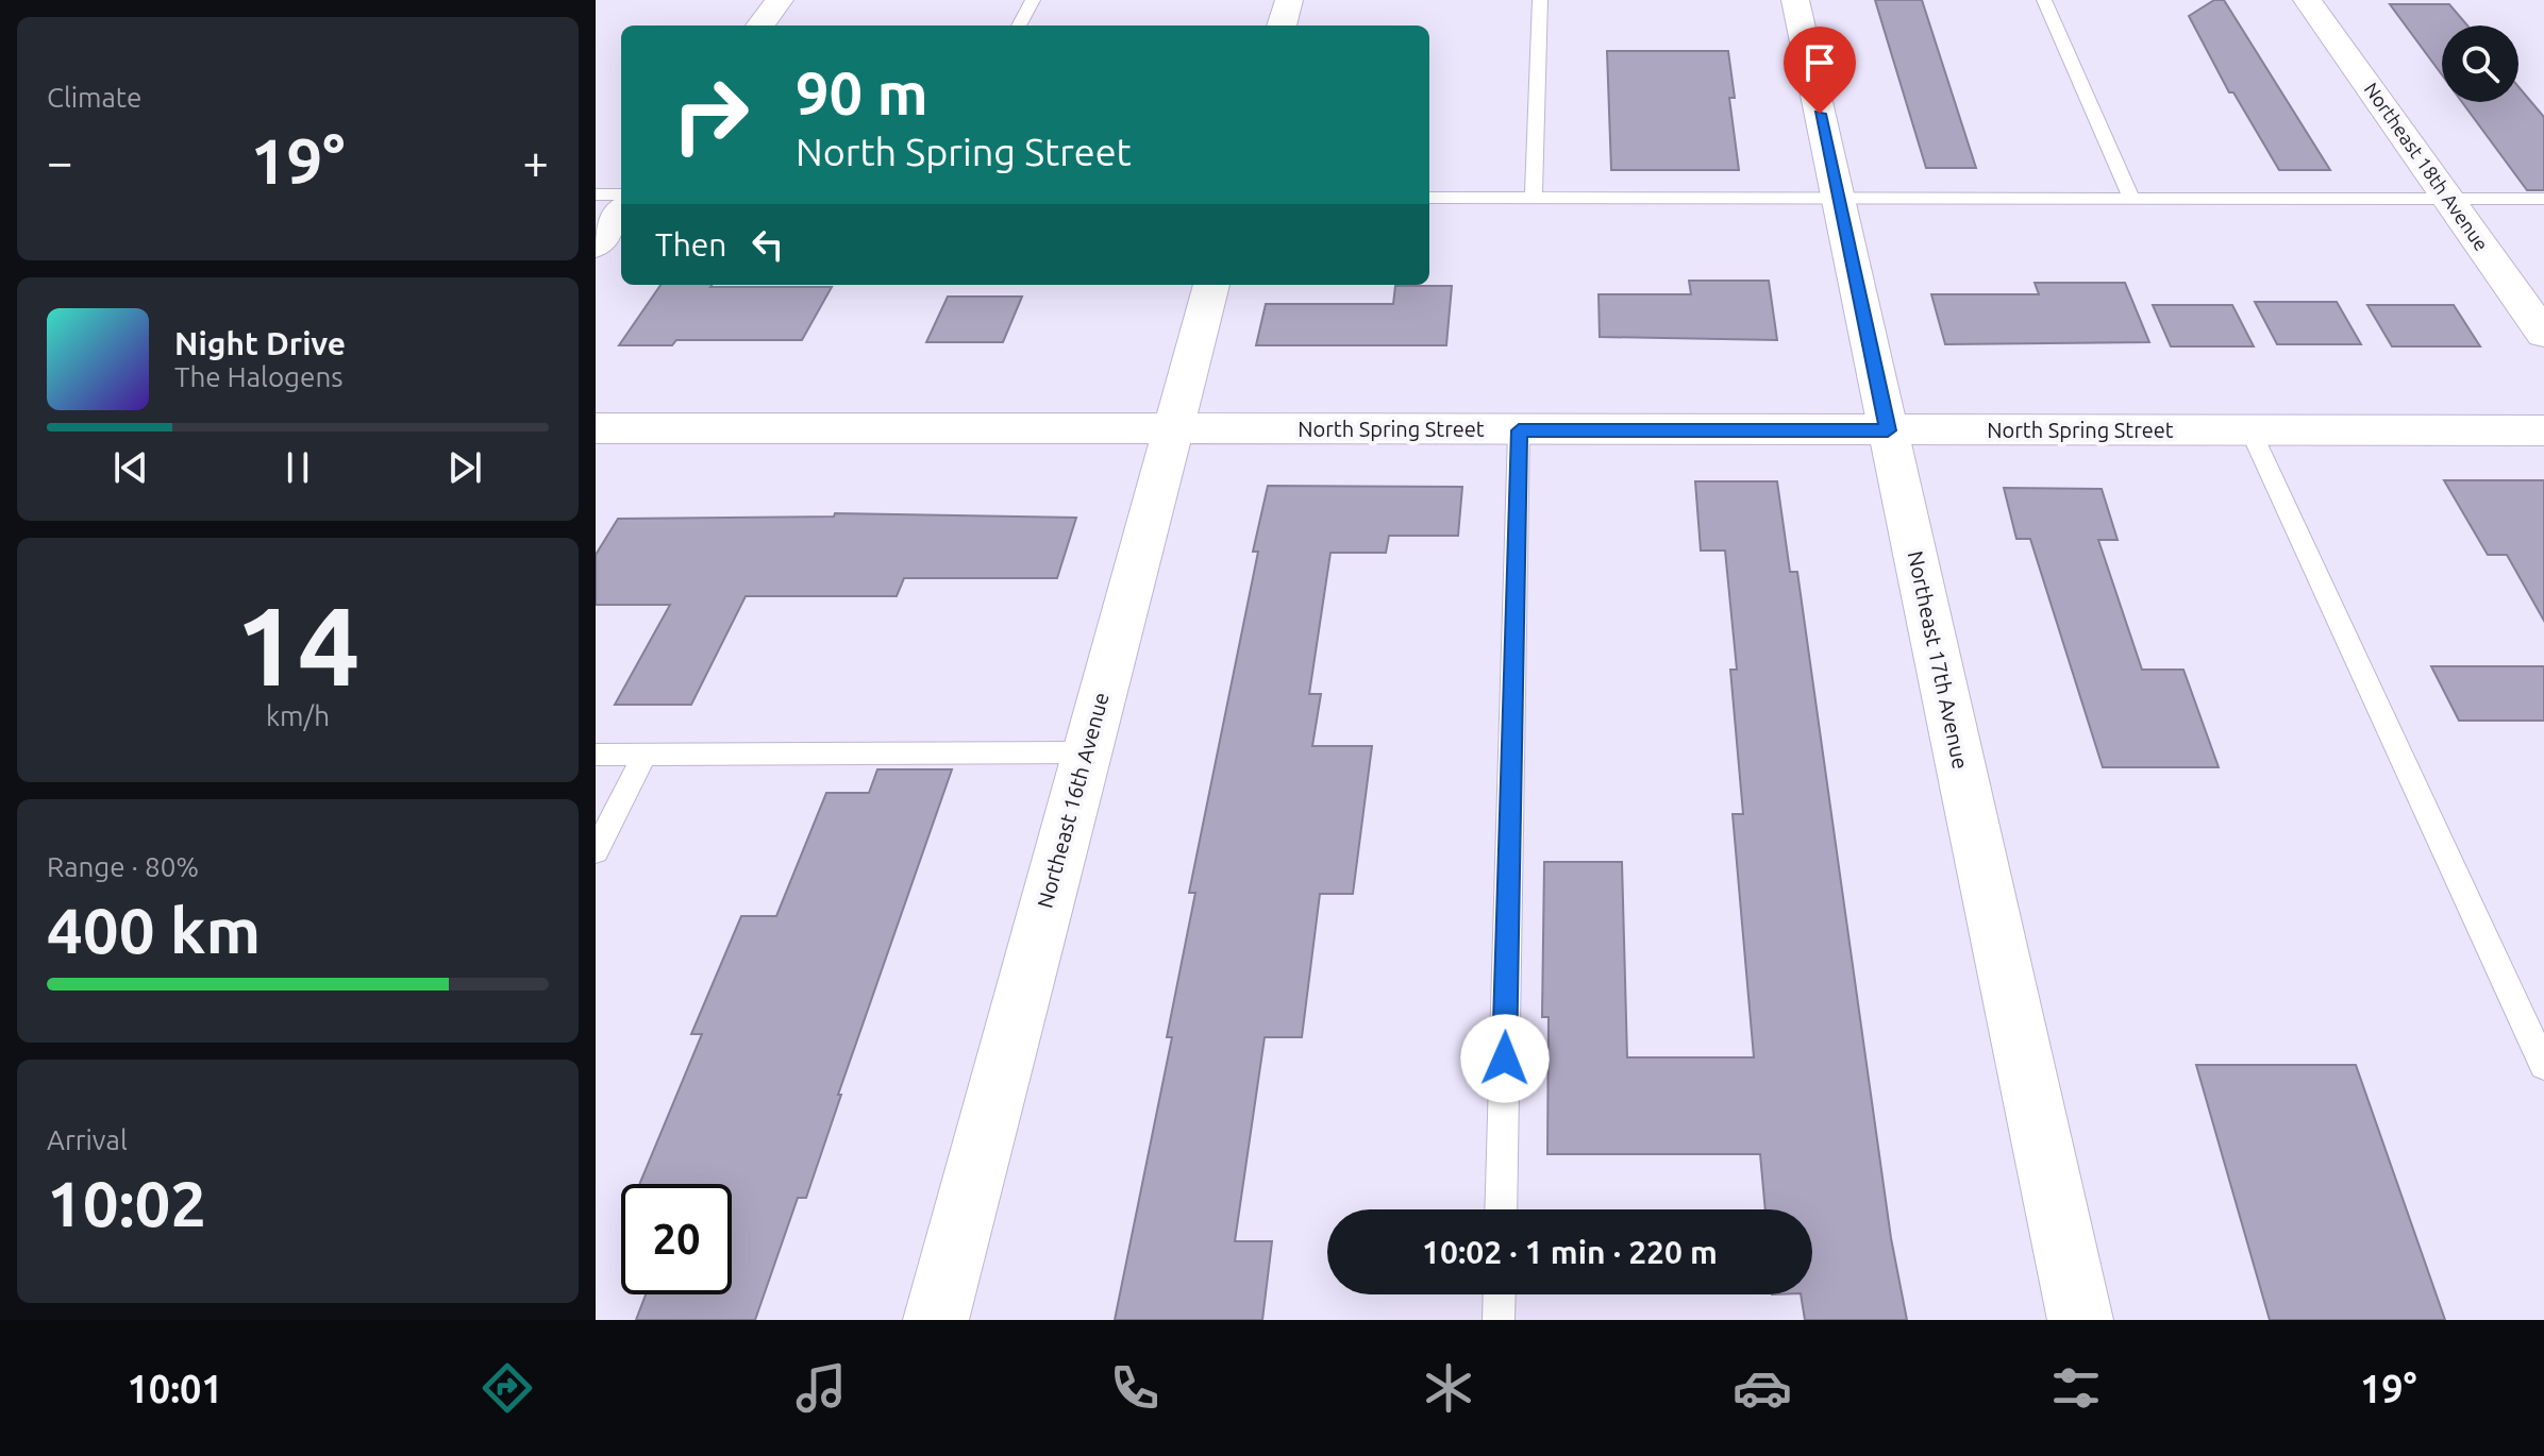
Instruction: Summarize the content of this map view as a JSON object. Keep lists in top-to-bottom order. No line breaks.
{"streets":{"street":["Northeast 18th Avenue","North Spring Street","Northeast 17th Avenue","Northeast 16th Avenue"]},"crossings":[["North Spring Street","Northeast 17th Avenue"],["North Spring Street","Northeast 16th Avenue"]],"page":{"tile":["Climate",["14","km/h"],["Range · 80%","400 km"],["Arrival","10:02"]],"turn":["90 m","North Spring Street"],"heat":["−","19°","+"],"then":"Then","song":["Night Drive","The Halogens"],"limit":"20","trip":"10:02 · 1 min · 220 m","tabs":["10:01","19°"]}}
